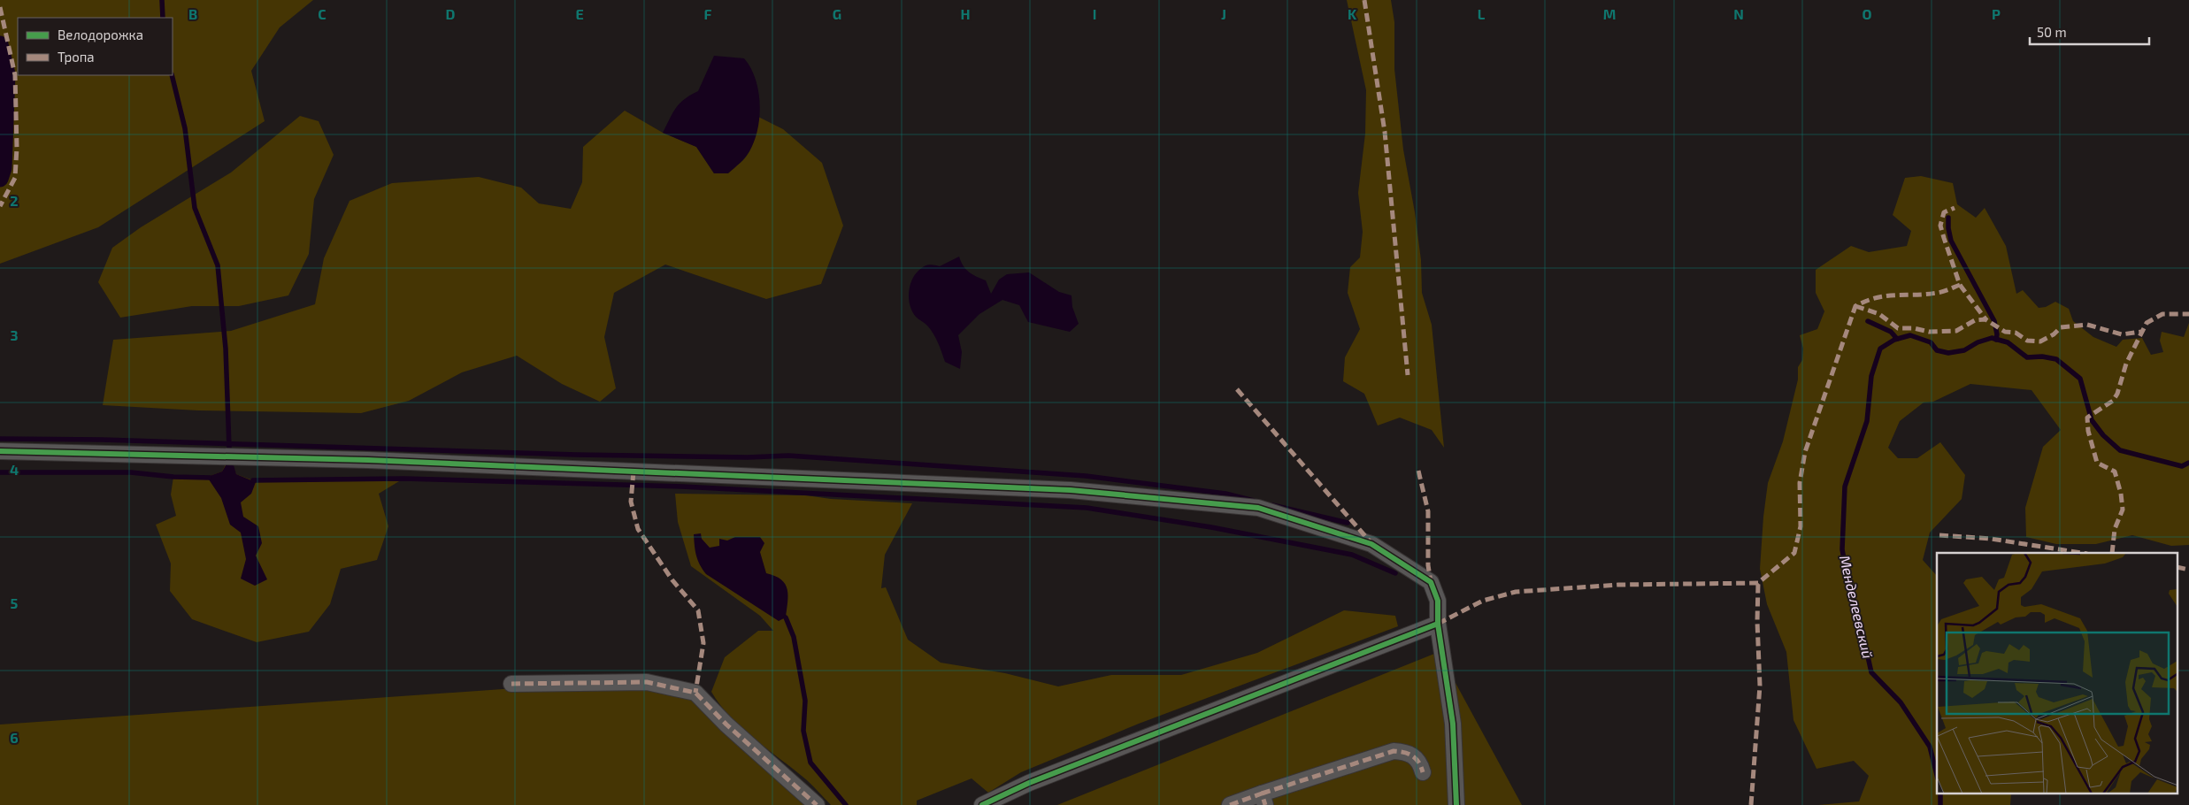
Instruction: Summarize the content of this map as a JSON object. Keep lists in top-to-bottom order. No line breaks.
{"water":["Менделеевский"],"legend":["Велодорожка","Тропа"],"scale_bar":"50 m","grid":{"columns":["B","C","D","E","F","G","H","I","J","K","L","M","N","O","P"],"rows":["2","3","4","5","6"]}}
